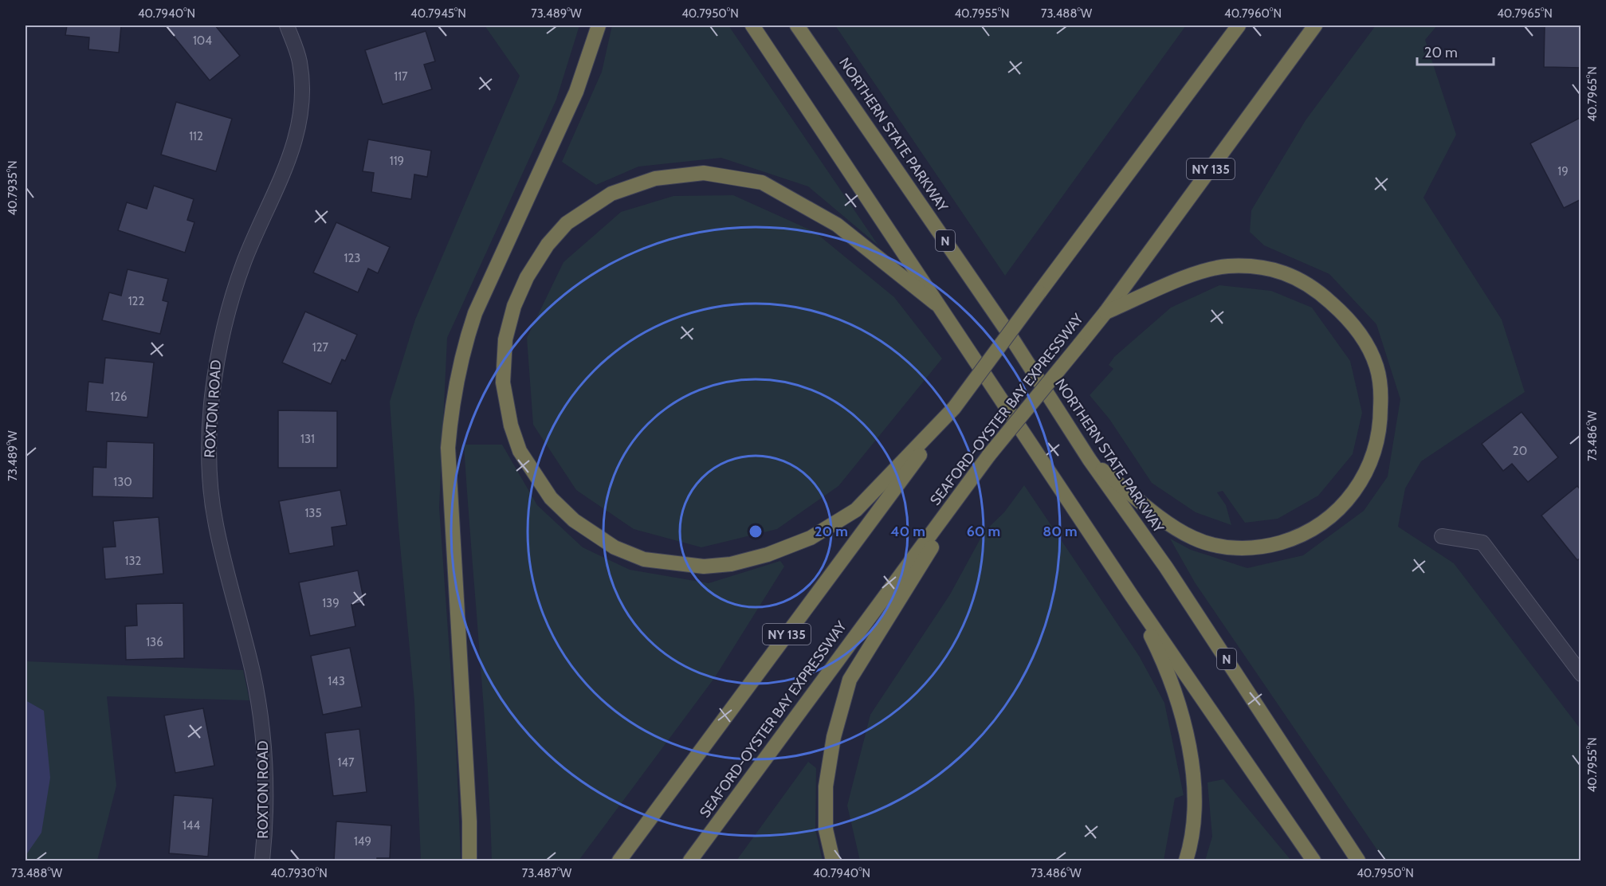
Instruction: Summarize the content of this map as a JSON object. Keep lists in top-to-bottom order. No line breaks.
{"streets":{"highway":["NORTHERN STATE PARKWAY","NY 135","N","SEAFORD-OYSTER BAY EXPRESSWAY"],"street":["ROXTON ROAD"]},"house_numbers":["104","117","112","119","19","123","122","127","126","131","20","130","135","132","139","136","143","147","144","149"],"scale_bar":"20 m","coordinates":["40.7940°N","40.7945°N","73.489°W","40.7950°N","40.7955°N","73.488°W","40.7960°N","40.7965°N","40.7935°N","73.486°W","40.7930°N","73.487°W"],"rings":["20 m","40 m","60 m","80 m"]}
